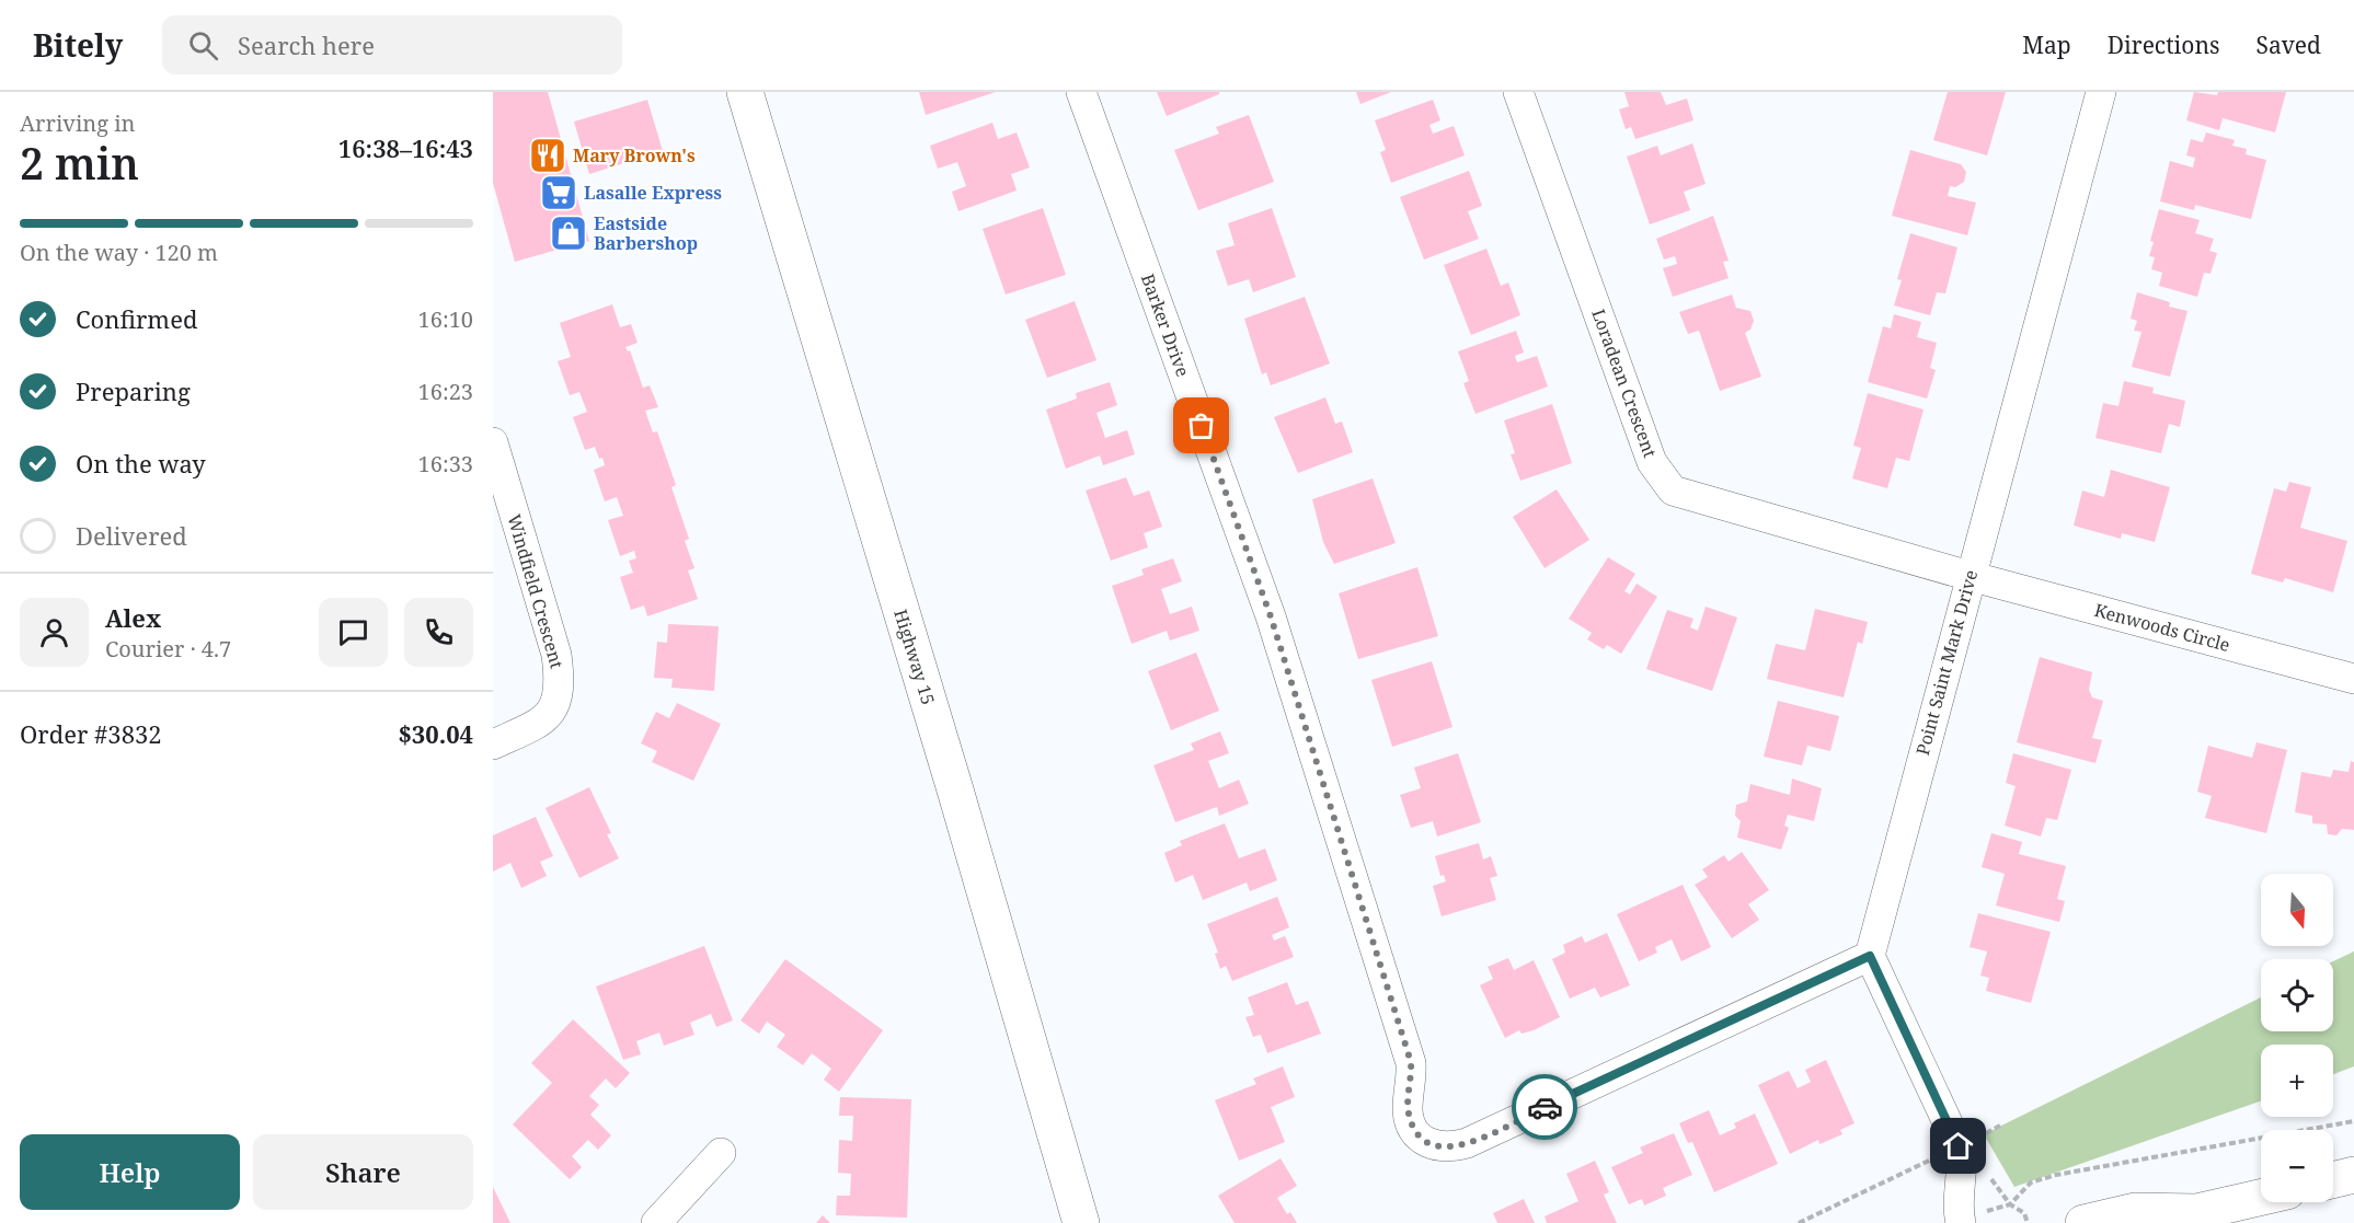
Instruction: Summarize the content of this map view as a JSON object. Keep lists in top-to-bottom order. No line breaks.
{"streets":{"main road":["Highway 15"],"street":["Barker Drive","Loradean Crescent","Windfield Crescent","Kenwoods Circle","Point Saint Mark Drive"]},"crossings":[["Barker Drive","Point Saint Mark Drive"],["Loradean Crescent","Kenwoods Circle"],["Loradean Crescent","Point Saint Mark Drive"],["Kenwoods Circle","Point Saint Mark Drive"]],"places":{"restaurant":["Mary Brown's"],"supermarket":["Lasalle Express"],"shop":["Eastside Barbershop"]},"north":"bottom","page":{"header":"Bitely","search":"Search here","nav":["Map","Directions","Saved"],"heading":["2 min","Arriving in","16:38–16:43"],"panel":["Alex","Courier · 4.7","Order #3832","$30.04"],"bar":"On the way · 120 m","list":[["Confirmed","16:10"],["Preparing","16:23"],["On the way","16:33"],"Delivered"],"map_buttons":["+","−"],"buttons":["Help","Share"]}}
